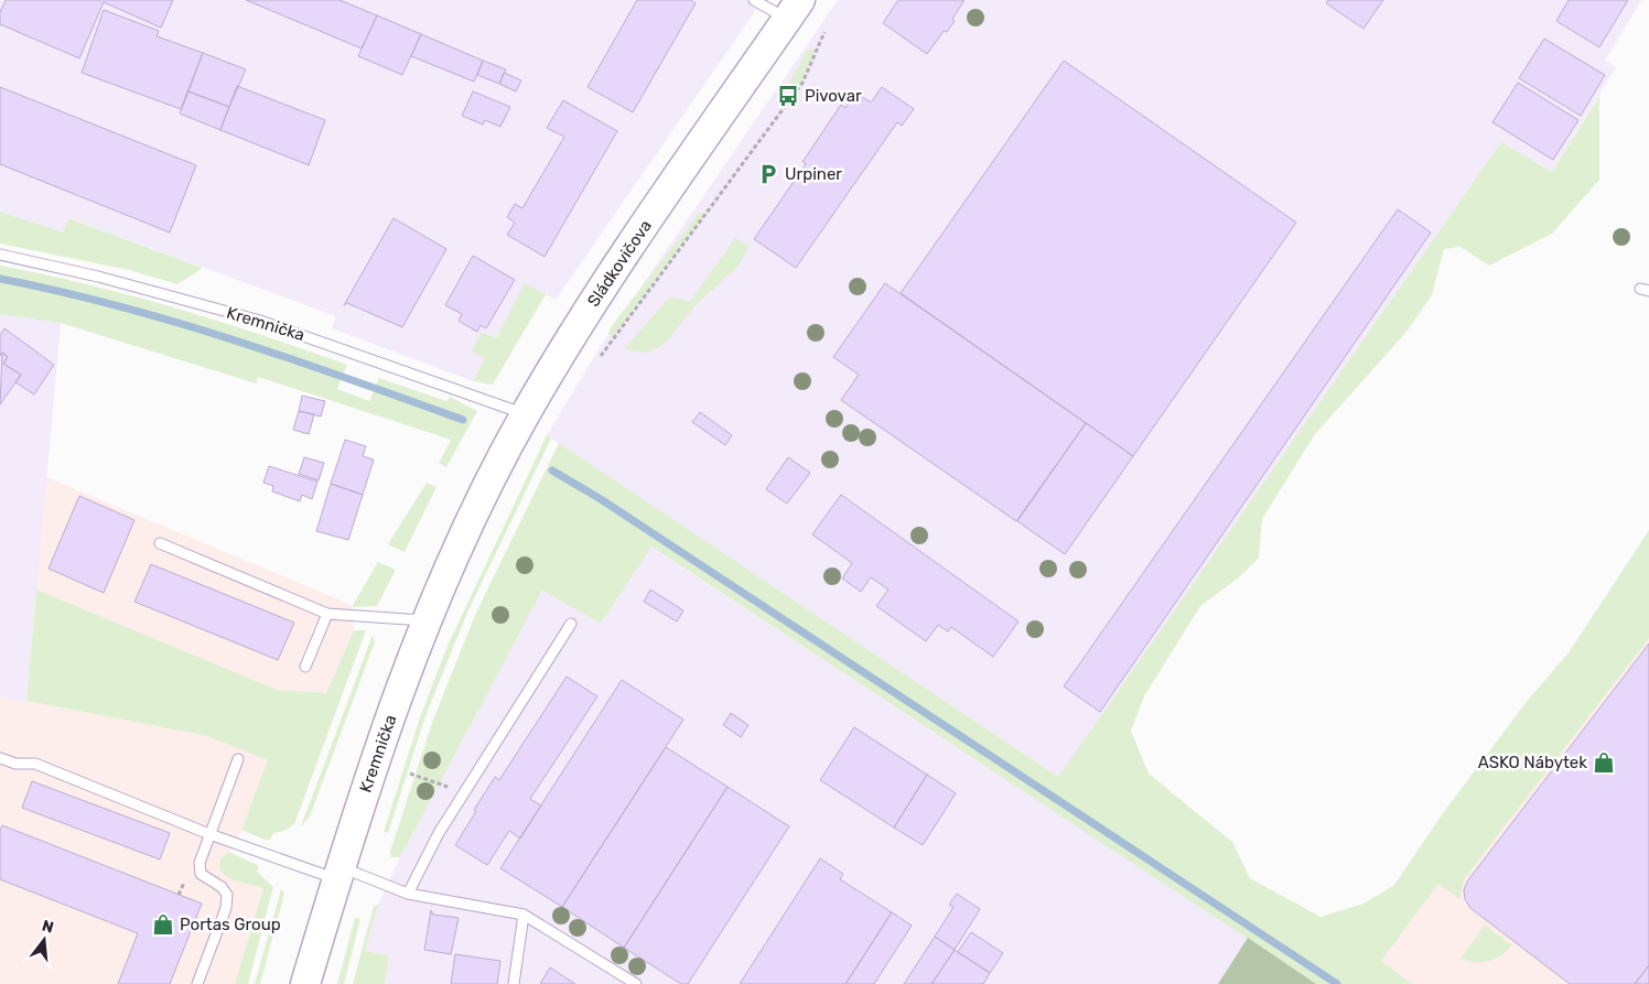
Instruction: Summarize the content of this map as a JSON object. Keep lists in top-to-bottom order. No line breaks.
{"streets":{"main road":["Sládkovičova","Kremnička"]},"crossings":[["Sládkovičova","Kremnička"]],"places":{"bus stop":["Pivovar"],"parking":["Urpiner"],"shop":["ASKO Nábytek","Portas Group"]},"north":"top"}
